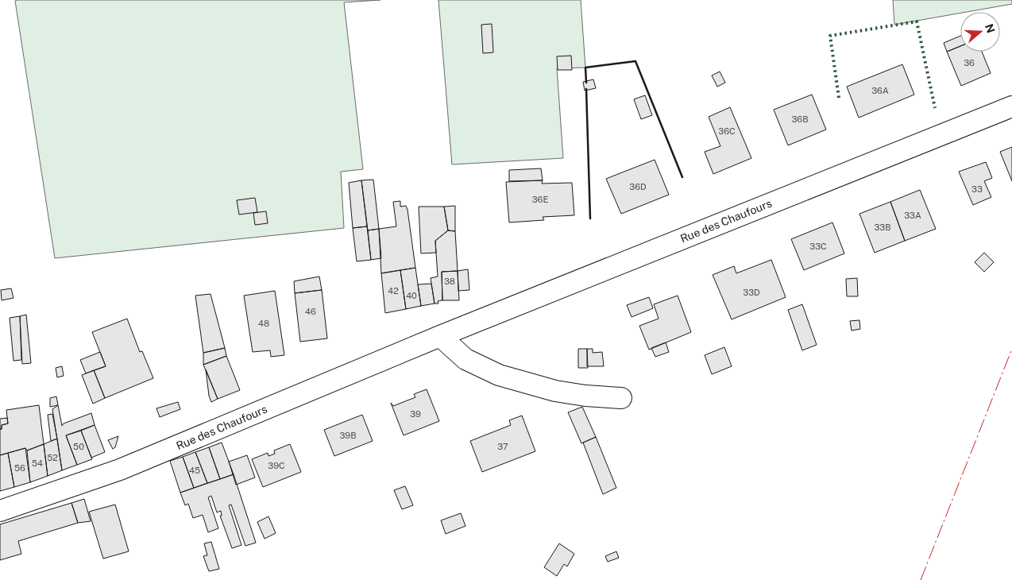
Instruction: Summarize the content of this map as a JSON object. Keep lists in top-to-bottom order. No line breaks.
{"streets":{"street":["Rue des Chaufours"]},"house_numbers":["36","36A","36B","36C","36D","33","36E","33A","33B","33C","38","42","33D","40","46","48","39","39B","50","37","52","54","39C","56","45"],"north":"right"}
